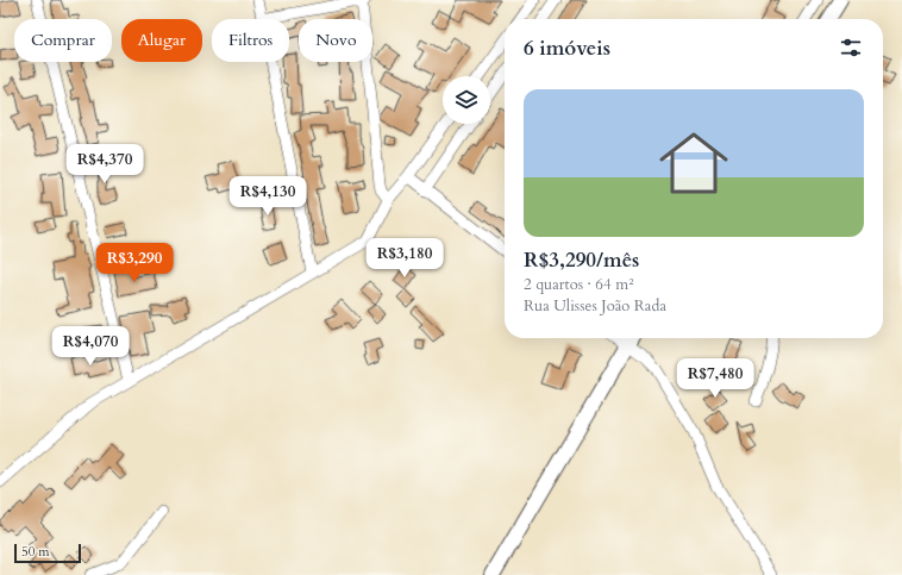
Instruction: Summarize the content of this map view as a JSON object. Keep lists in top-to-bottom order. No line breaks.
{"scale_bar":"50 m","page":{"chip":["Comprar","Alugar","Filtros","Novo"],"heading":"6 imóveis","list":[{"name":"R$3,290/mês","note":"2 quartos · 64 m² · Rua Ulisses João Rada"}],"price":["R$4,370","R$4,130","R$3,180","R$3,290","R$4,070","R$7,480"],"scale":"50 m"}}
